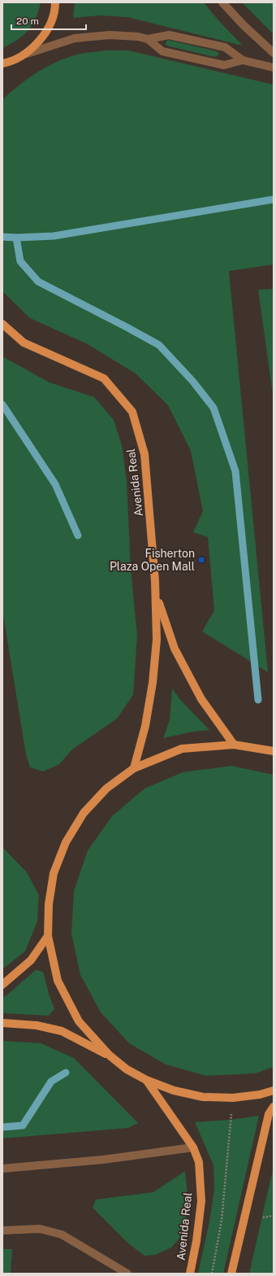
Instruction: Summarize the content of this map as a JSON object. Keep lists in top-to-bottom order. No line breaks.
{"streets":{"main road":["Avenida Real"]},"places":{"transit":["Fisherton Plaza Open Mall"]},"scale_bar":"20 m"}
